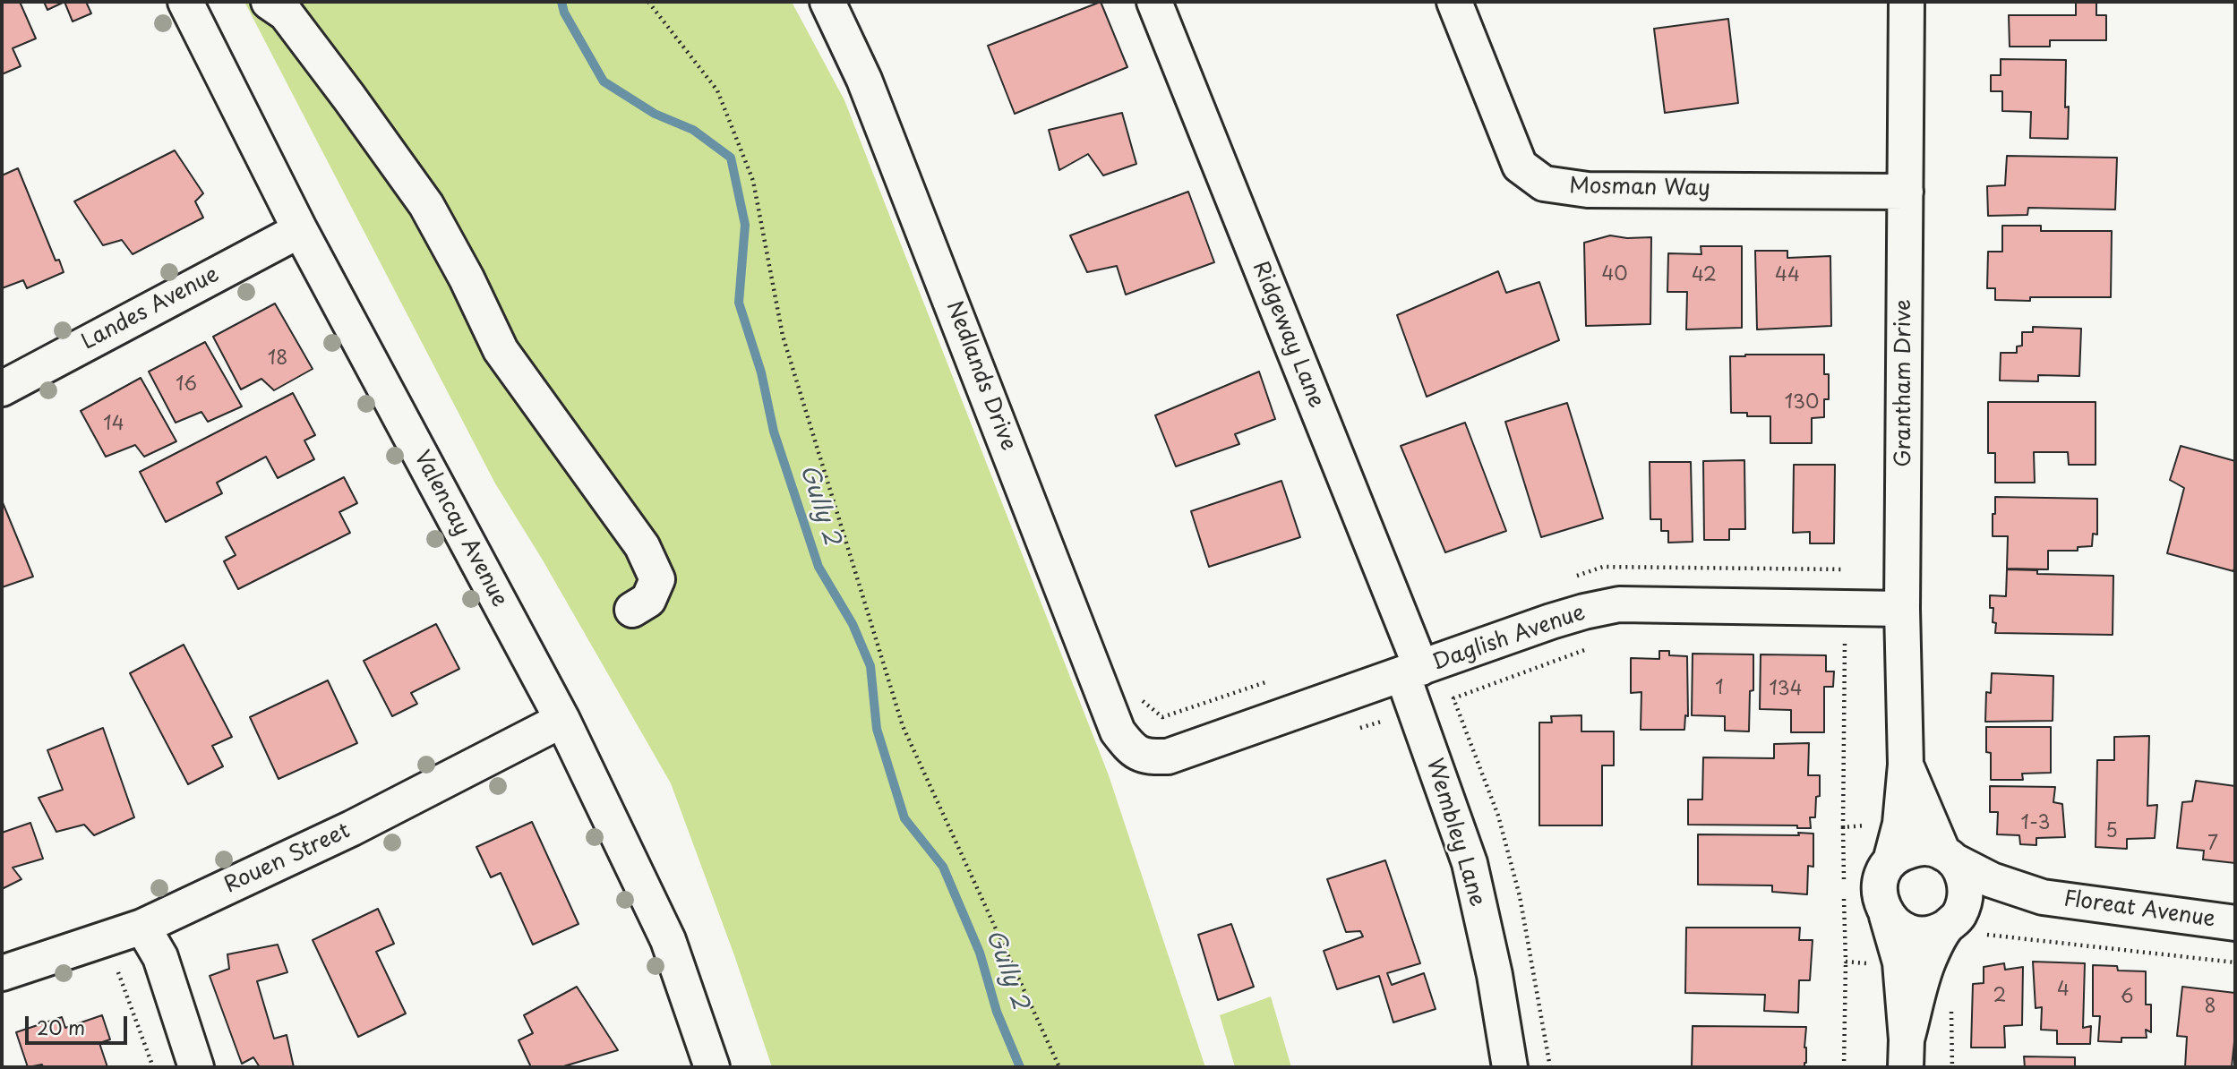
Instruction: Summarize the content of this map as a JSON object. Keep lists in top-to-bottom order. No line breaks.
{"streets":{"street":["Mosman Way","Landes Avenue","Ridgeway Lane","Nedlands Drive","Grantham Drive","Valencay Avenue","Daglish Avenue","Wembley Lane","Rouen Street","Floreat Avenue"]},"crossings":[["Mosman Way","Grantham Drive"],["Landes Avenue","Valencay Avenue"],["Ridgeway Lane","Daglish Avenue"],["Ridgeway Lane","Wembley Lane"],["Nedlands Drive","Daglish Avenue"],["Grantham Drive","Daglish Avenue"],["Grantham Drive","Floreat Avenue"],["Valencay Avenue","Rouen Street"],["Daglish Avenue","Wembley Lane"]],"water":["Gully 2"],"house_numbers":["40","42","44","18","16","130","14","1","134","1-3","5","7","4","2","6","8"],"scale_bar":"20 m"}
